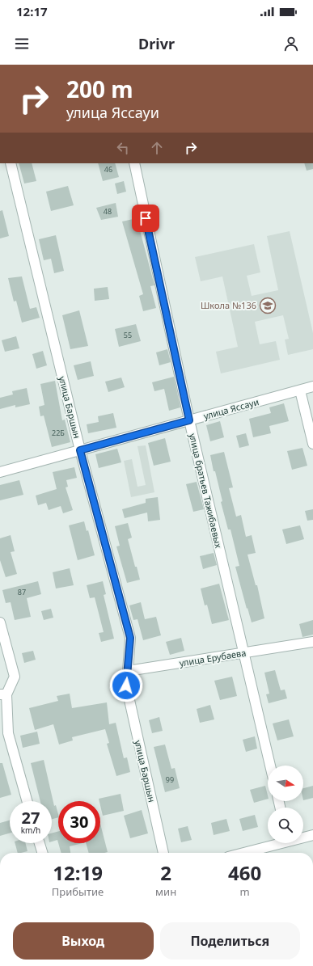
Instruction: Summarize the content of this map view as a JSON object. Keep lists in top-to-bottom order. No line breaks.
{"streets":{"street":["улица Баршын","улица Яссауи","улица братьев Тажибаевых","улица Ерубаева"]},"crossings":[["улица Баршын","улица Яссауи"],["улица Баршын","улица Ерубаева"],["улица Яссауи","улица братьев Тажибаевых"],["улица братьев Тажибаевых","улица Ерубаева"]],"places":{"school or university":["Школа №136"]},"house_numbers":["46","48","55","22Б","87","99"],"north":"right","page":{"status":"12:17","header":"Drivr","turn":["200 m","улица Яссауи"],"speed":"27 km/h","limit":"30","eta":["12:19","Прибытие","2","мин","460","m"],"buttons":["Выход","Поделиться"]}}
